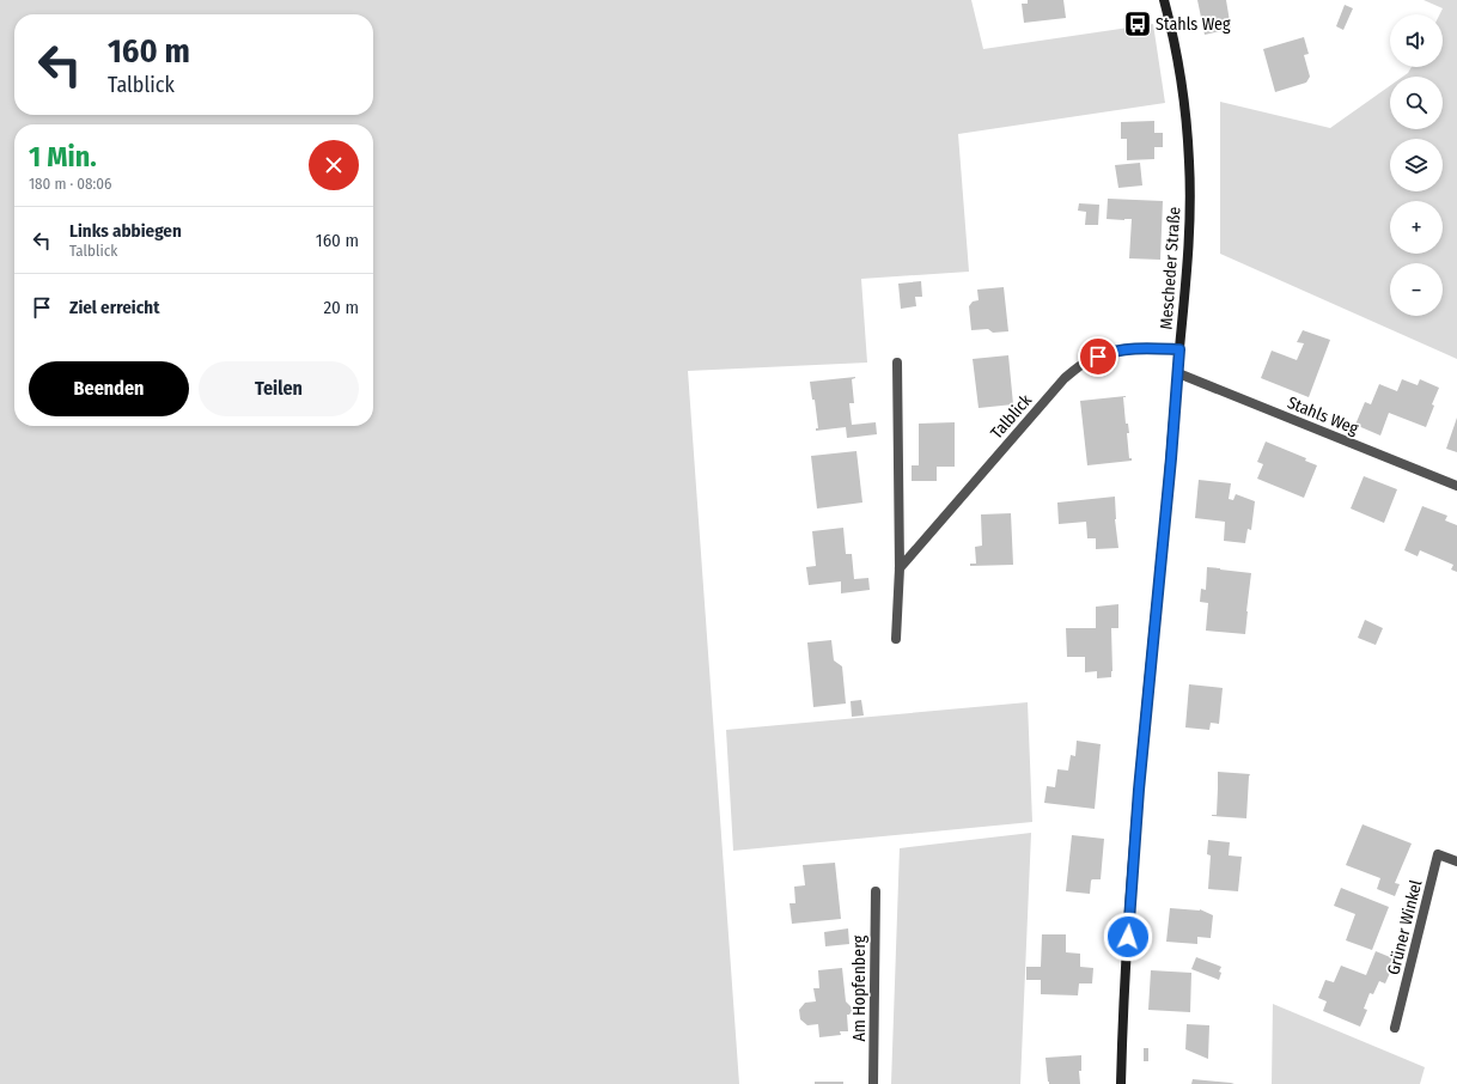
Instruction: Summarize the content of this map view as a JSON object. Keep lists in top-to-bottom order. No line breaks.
{"streets":{"street":["Mescheder Straße","Stahls Weg","Talblick","Grüner Winkel","Am Hopfenberg"]},"crossings":[["Mescheder Straße","Stahls Weg"],["Mescheder Straße","Talblick"]],"places":{"bus stop":["Stahls Weg"]},"page":{"map_buttons":["+","−"],"turn":["160 m","Talblick"],"heading":["1 Min.","180 m · 08:06"],"list":[{"name":"Links abbiegen","note":"Talblick","value":"160 m"},{"name":"Ziel erreicht","value":"20 m"}],"buttons":["Beenden","Teilen"]}}
